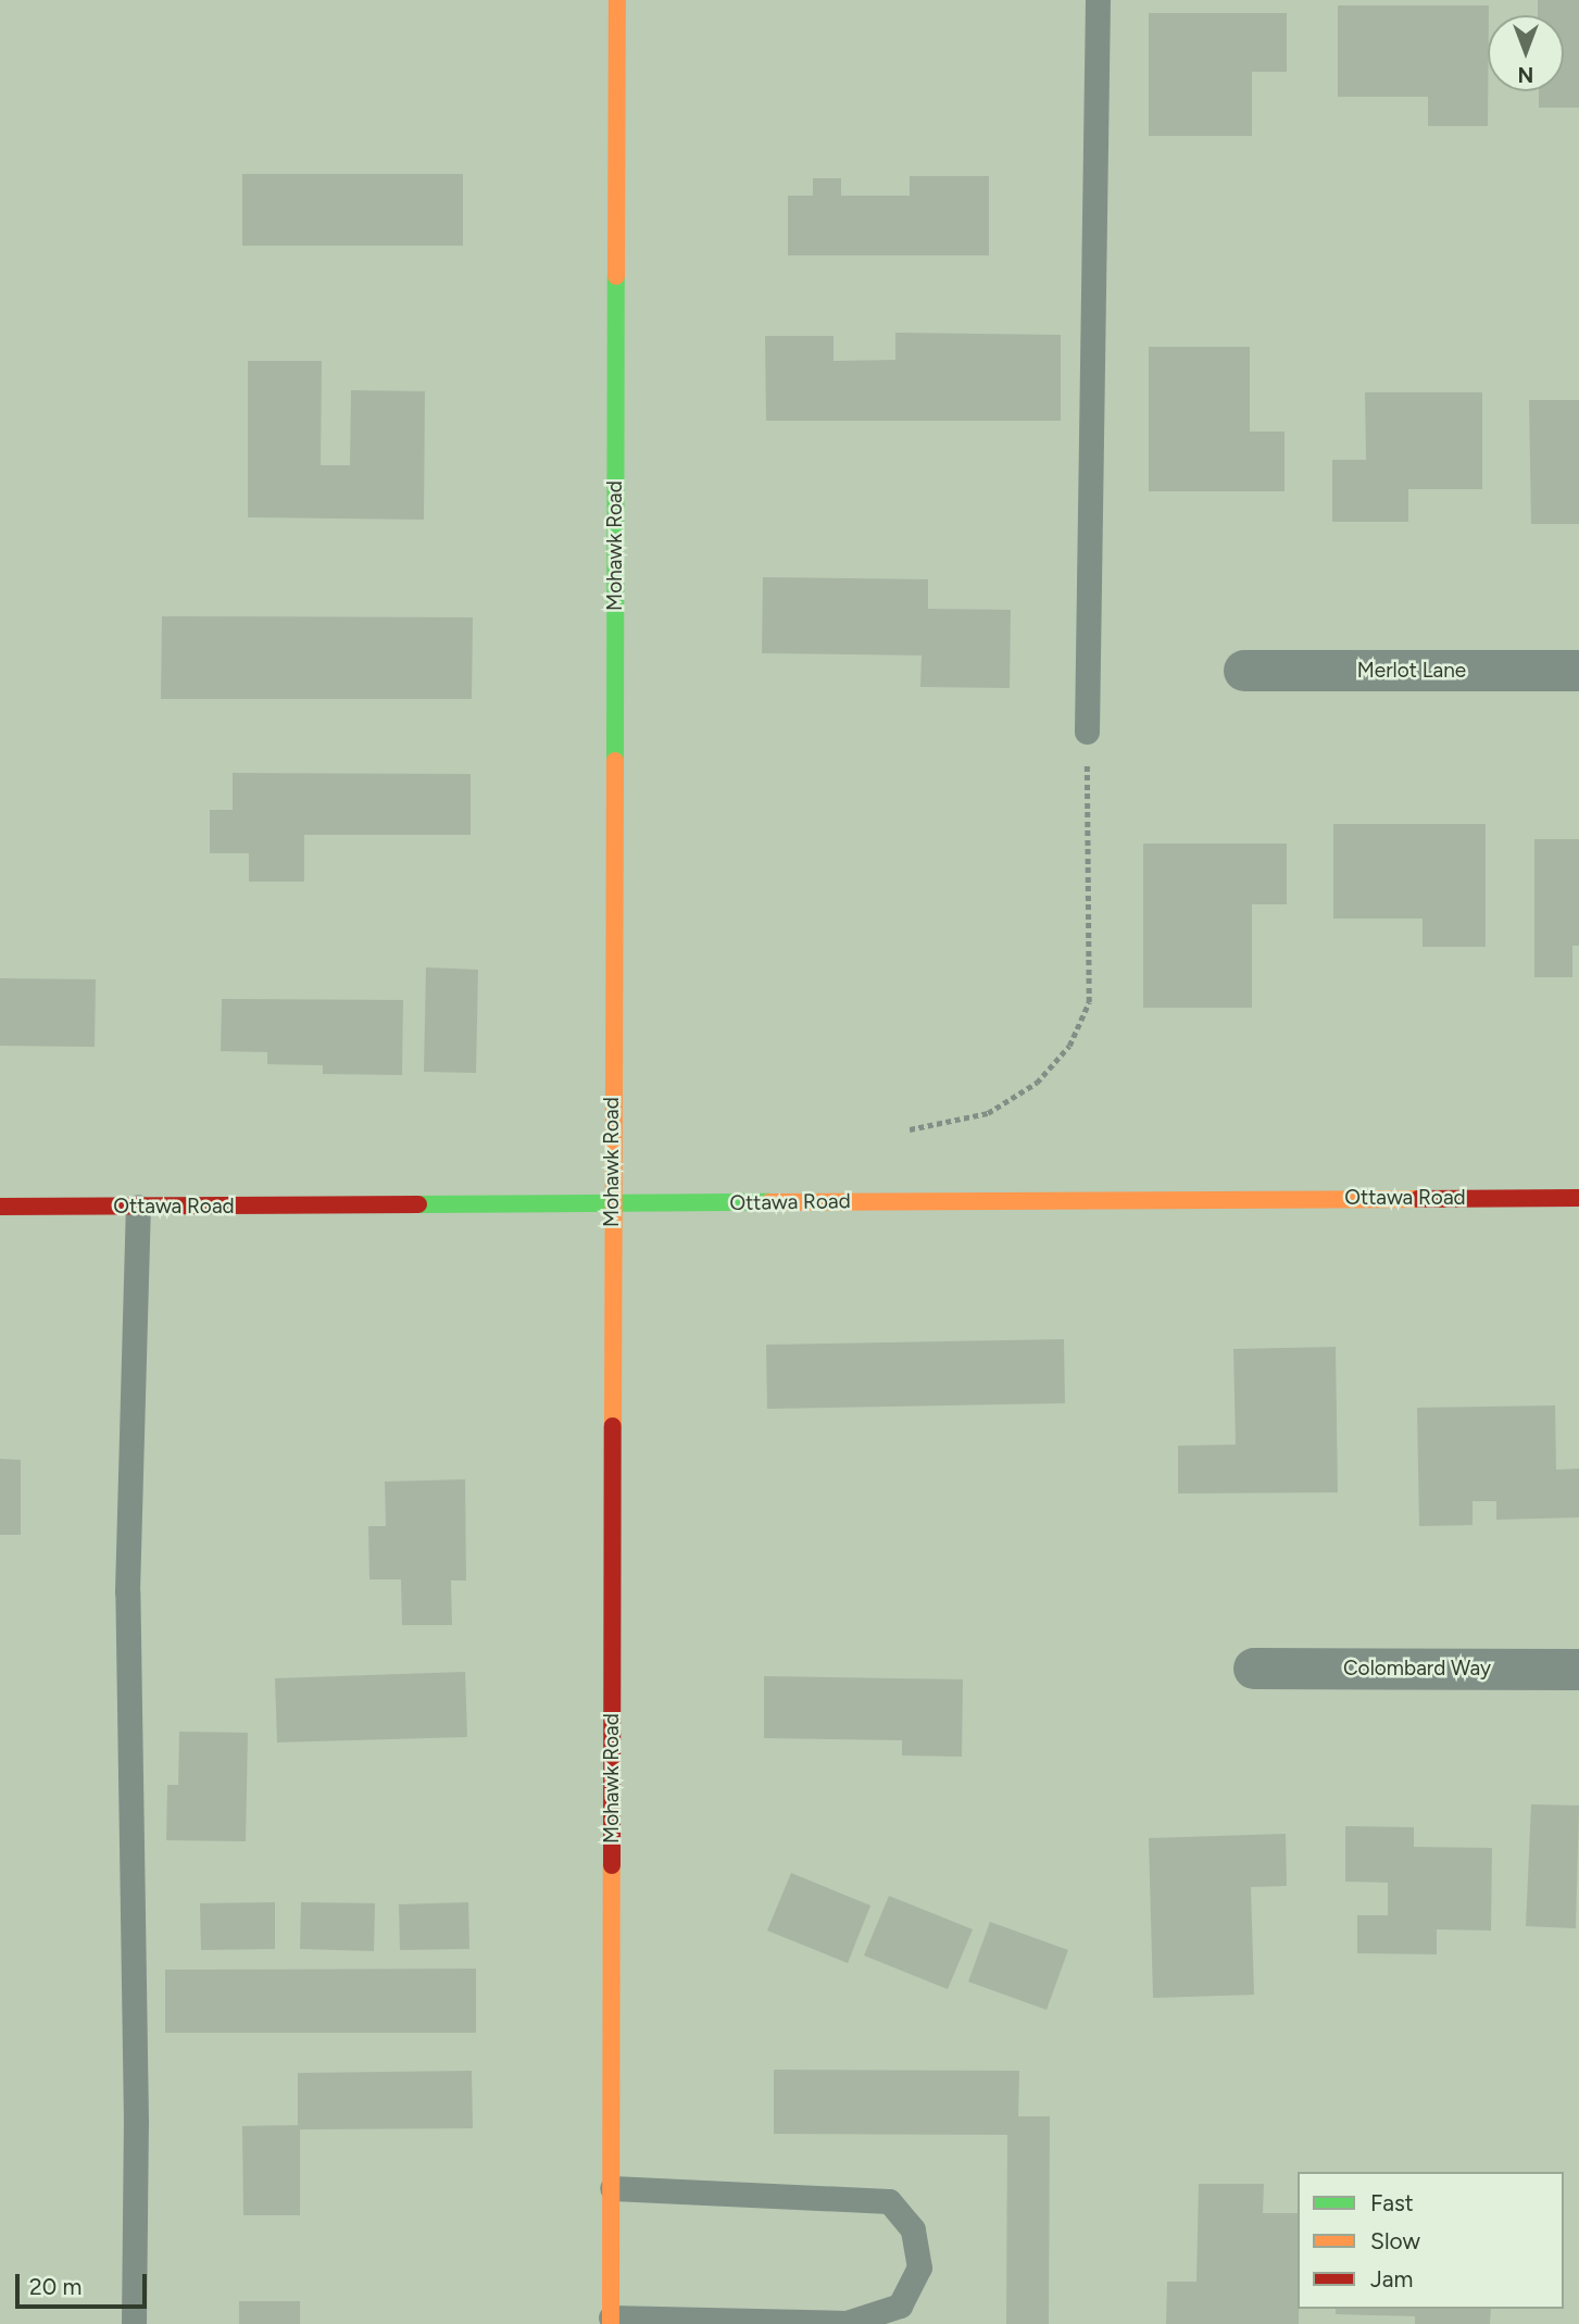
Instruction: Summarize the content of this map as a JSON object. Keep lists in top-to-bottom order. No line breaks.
{"streets":{"street":["Mohawk Road","Merlot Lane","Ottawa Road","Colombard Way"]},"crossings":[["Mohawk Road","Ottawa Road"]],"legend":["Fast","Slow","Jam"],"scale_bar":"20 m","north":"bottom"}
